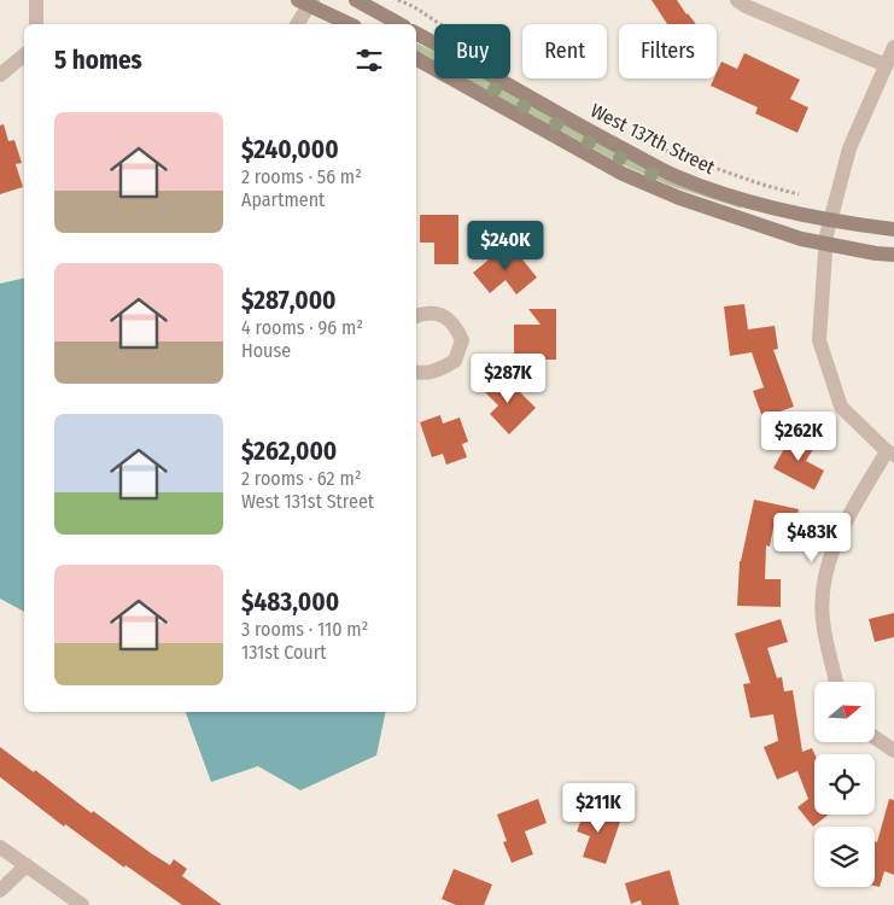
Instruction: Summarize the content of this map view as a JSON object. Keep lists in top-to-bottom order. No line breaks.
{"streets":{"main road":["West 137th Street"]},"north":"right","page":{"chip":["Buy","Rent","Filters"],"heading":"5 homes","list":[{"name":"$240,000","note":"2 rooms · 56 m² · Apartment"},{"name":"$287,000","note":"4 rooms · 96 m² · House"},{"name":"$262,000","note":"2 rooms · 62 m² · West 131st Street"},{"name":"$483,000","note":"3 rooms · 110 m² · 131st Court"}],"price":["$240K","$287K","$262K","$483K","$211K"]}}
